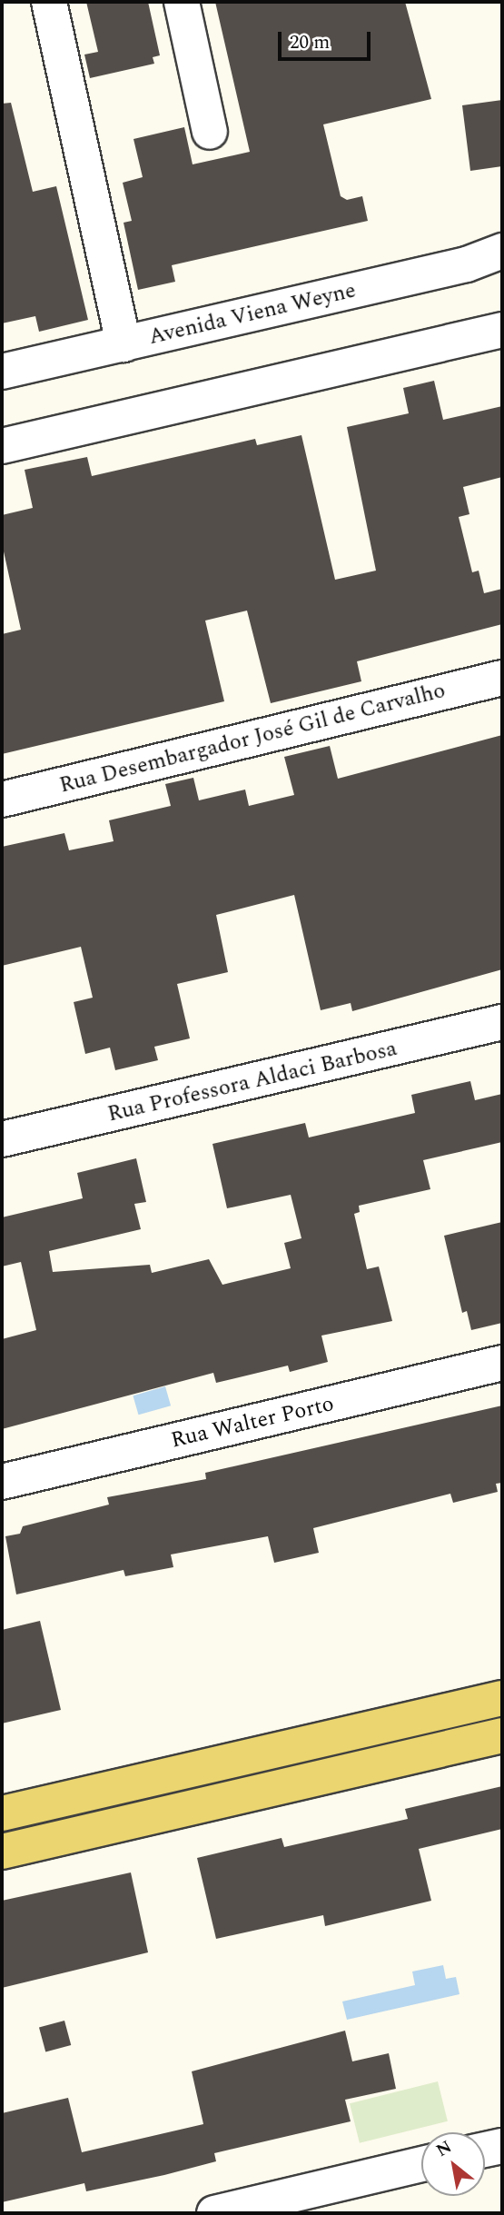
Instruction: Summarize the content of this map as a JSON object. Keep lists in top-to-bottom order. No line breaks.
{"streets":{"street":["Avenida Viena Weyne","Rua Desembargador José Gil de Carvalho","Rua Professora Aldaci Barbosa","Rua Walter Porto"]},"scale_bar":"20 m","north":"top left"}
